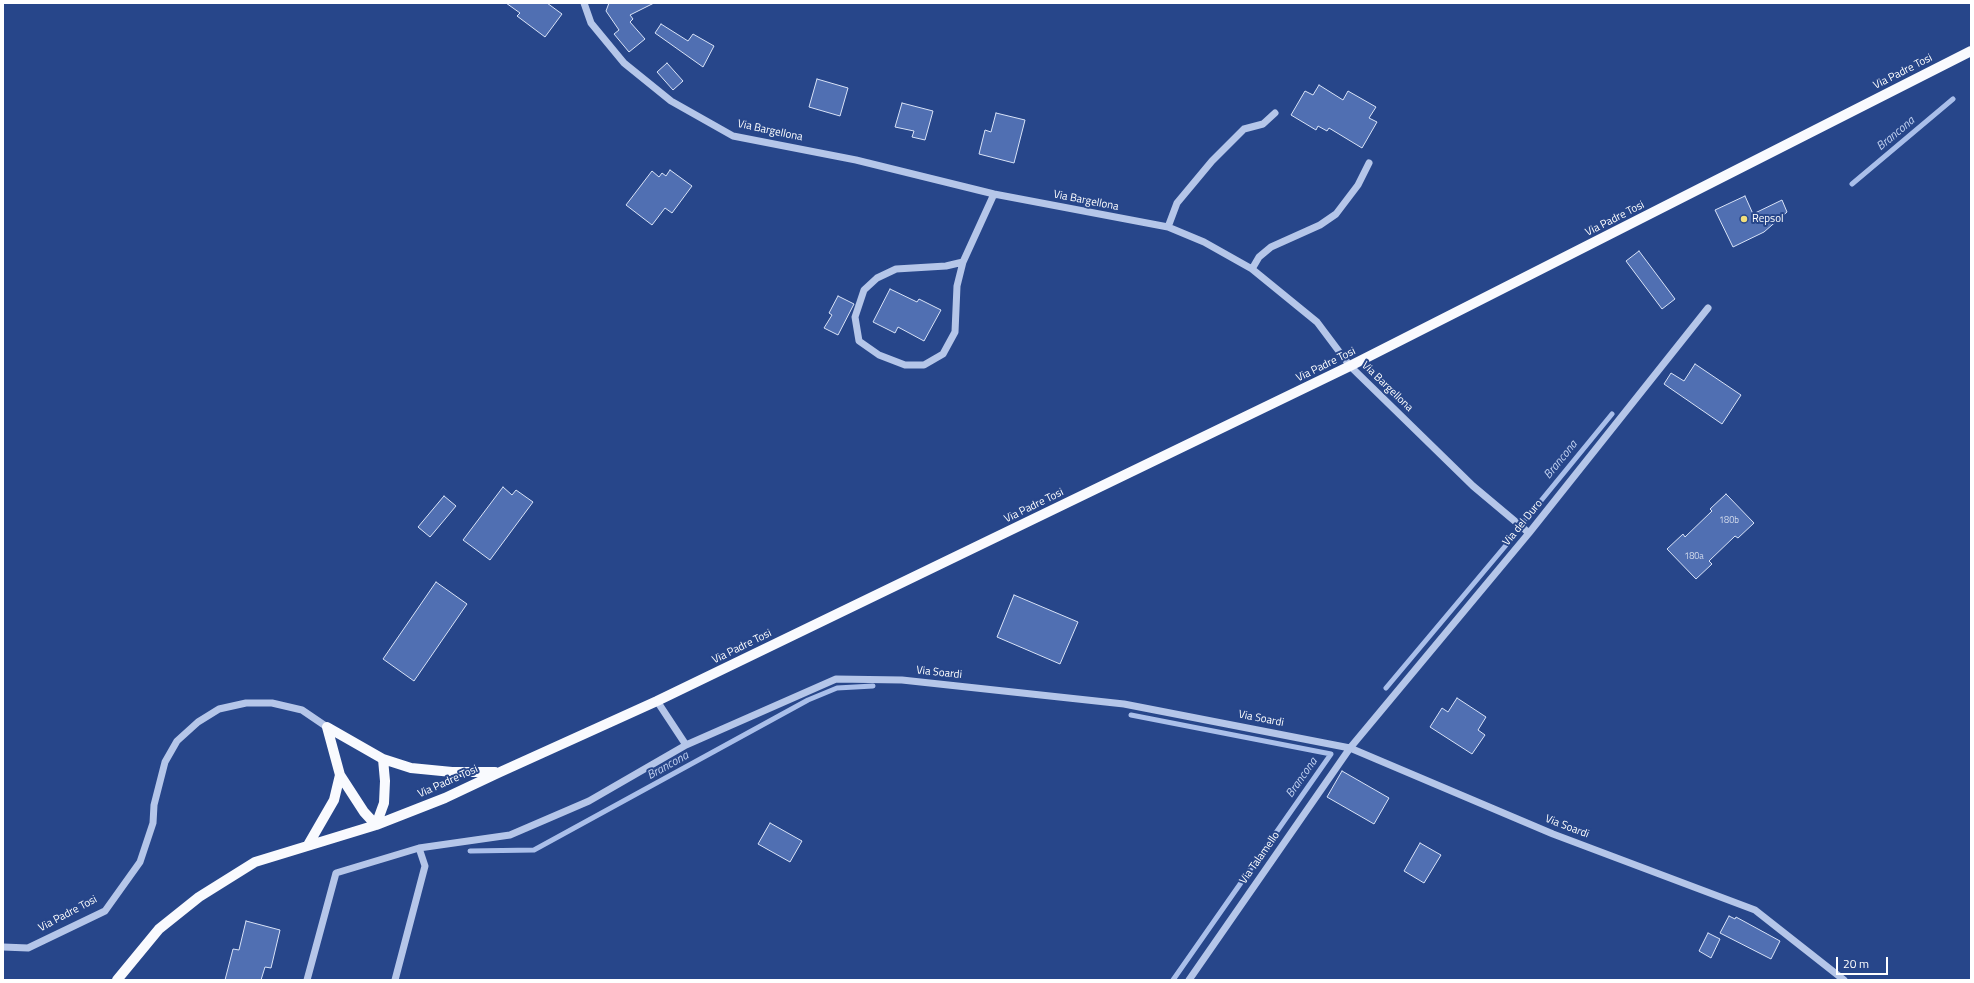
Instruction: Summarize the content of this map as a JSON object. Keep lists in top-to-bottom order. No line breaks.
{"streets":{"main road":["Via Padre Tosi"],"street":["Via Bargellona","Via del Duro","Via Soardi","Via Talamello"]},"crossings":[["Via Padre Tosi","Via Bargellona"],["Via Bargellona","Via del Duro"],["Via del Duro","Via Soardi"],["Via del Duro","Via Talamello"],["Via Soardi","Via Talamello"]],"water":["Brancona"],"places":["Repsol"],"house_numbers":["180b","180a"],"scale_bar":"20 m"}
